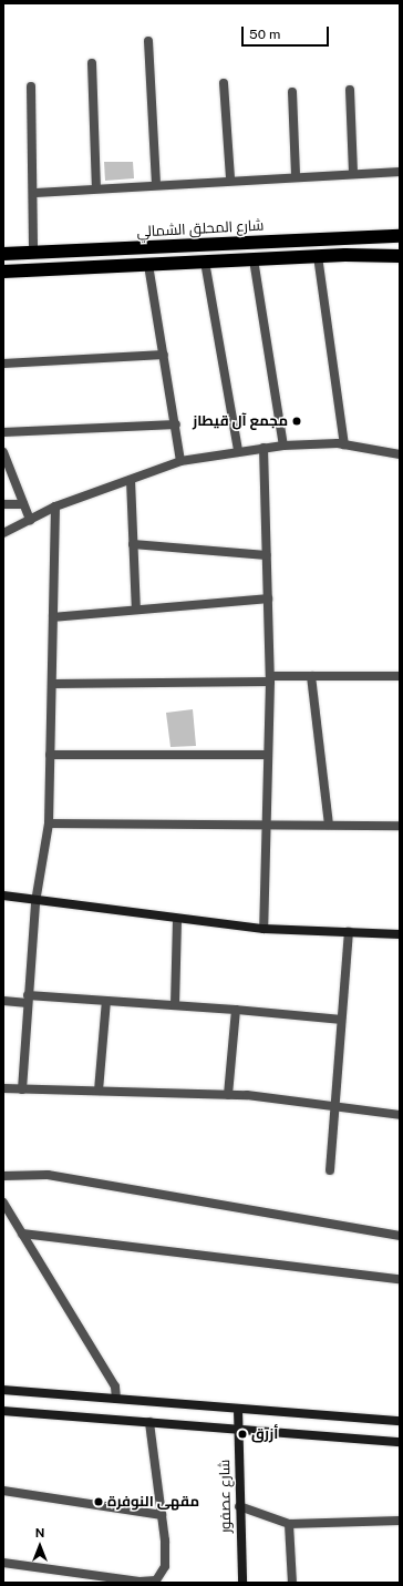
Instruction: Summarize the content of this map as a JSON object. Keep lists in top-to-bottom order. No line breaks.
{"streets":{"highway":["شارع المحلق الشمالي"],"main road":["شارع عصفور"]},"places":["مجمع آل قيطاز","أزرق","مقهى النوفرة"],"scale_bar":"50 m","north":"top"}
